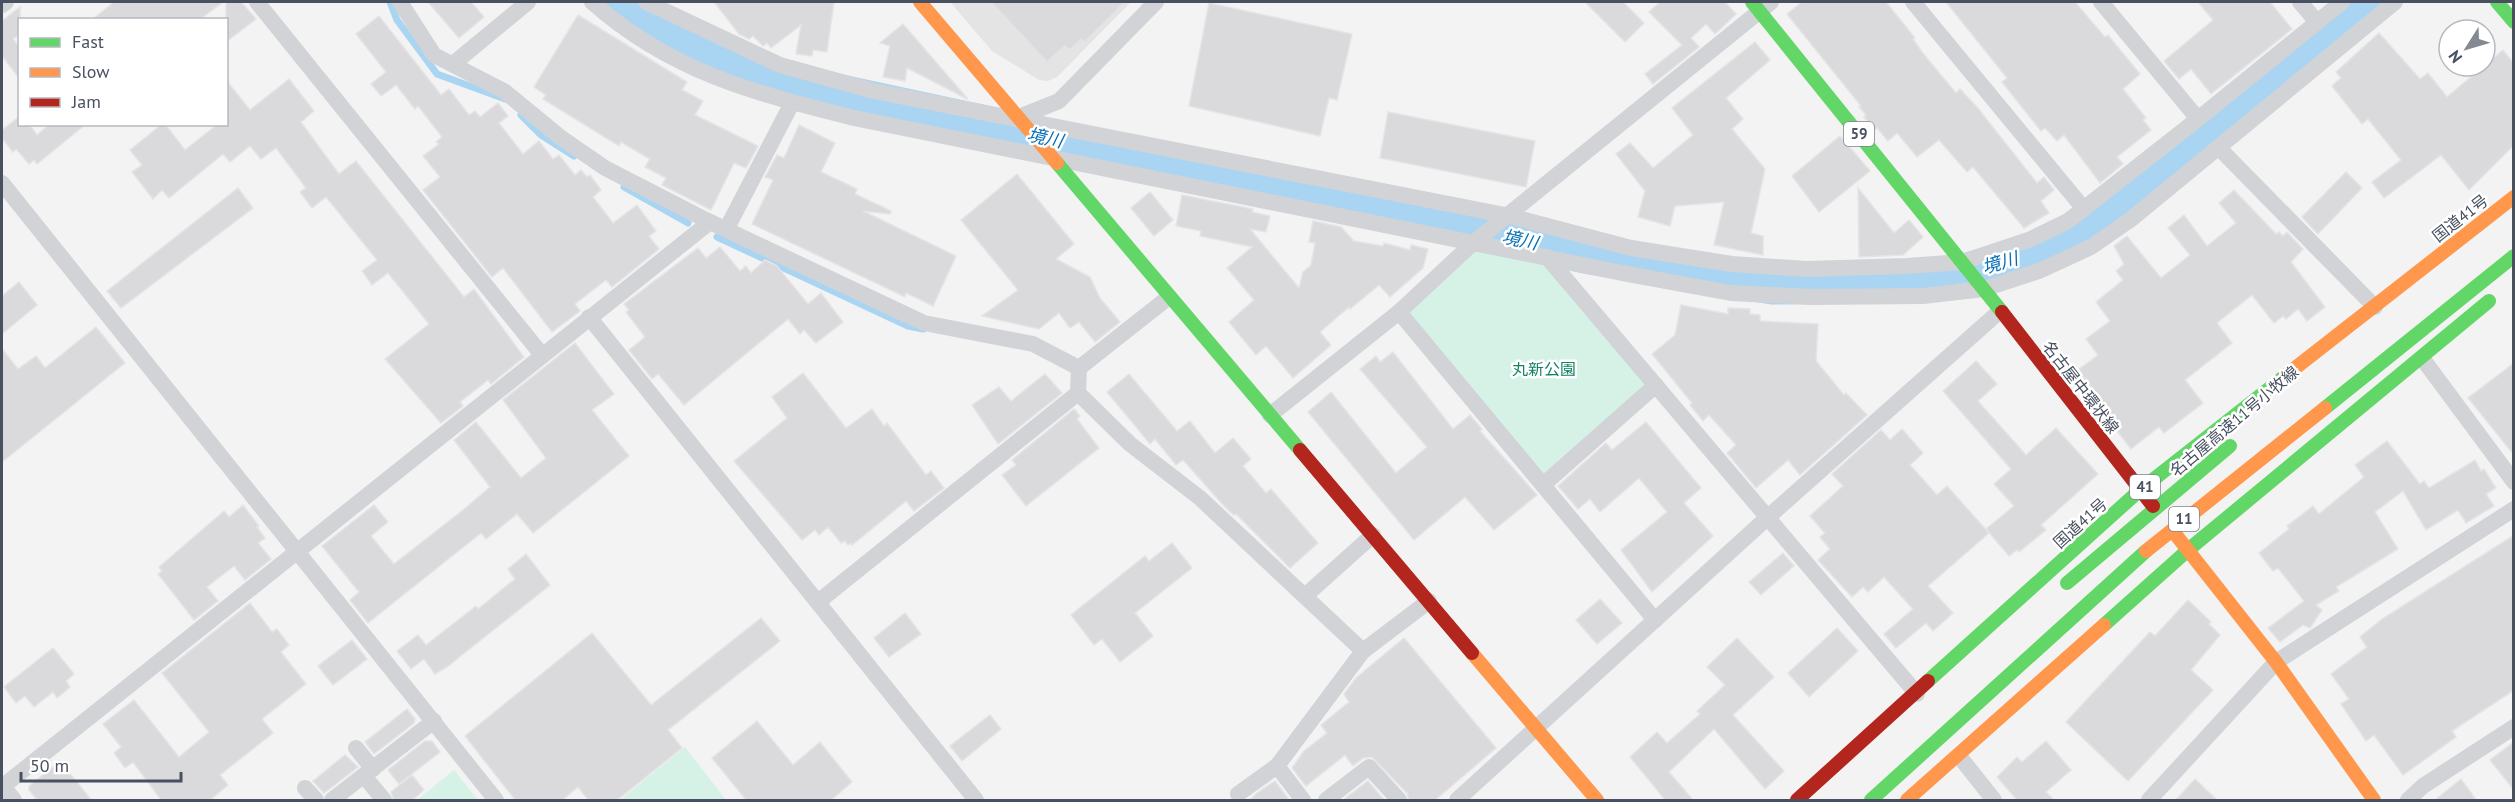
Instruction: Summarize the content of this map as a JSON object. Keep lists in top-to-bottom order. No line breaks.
{"streets":{"main road":["59","国道41号","名古屋中環状線","名古屋高速11号小牧線","41","11"]},"crossings":[["国道41号","名古屋中環状線"]],"water":["境川"],"parks":["丸新公園"],"legend":["Fast","Slow","Jam"],"scale_bar":"50 m","north":"bottom left"}
